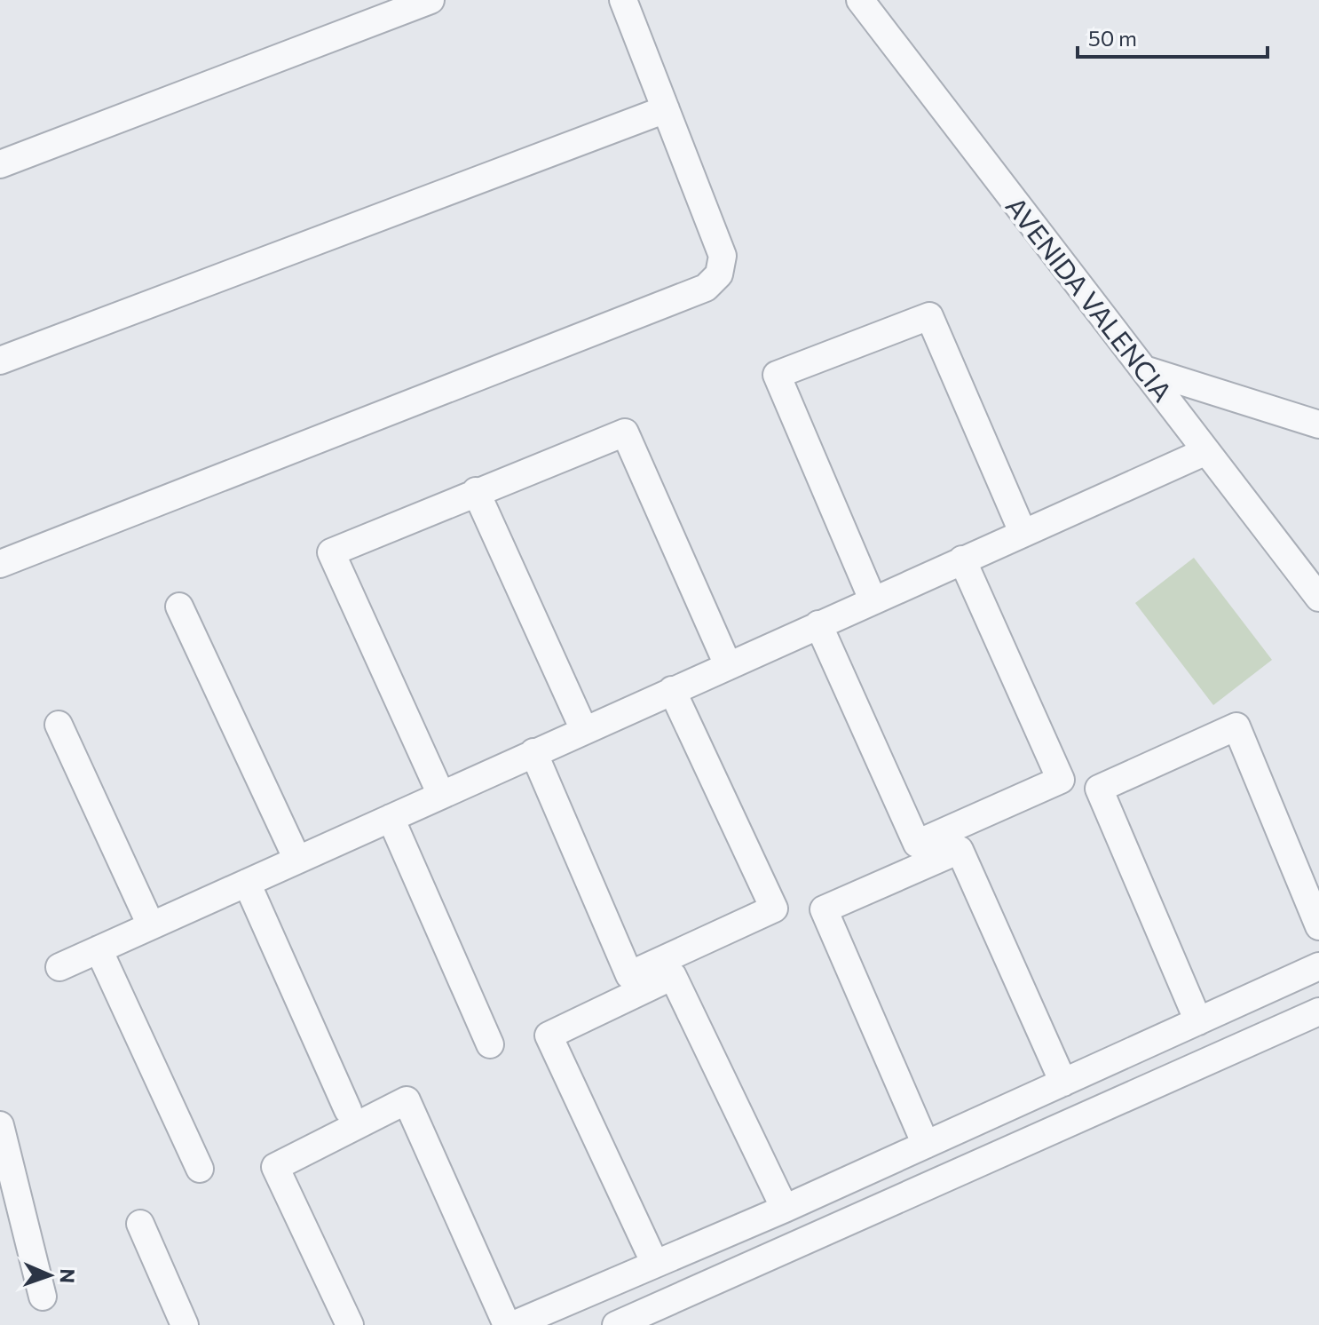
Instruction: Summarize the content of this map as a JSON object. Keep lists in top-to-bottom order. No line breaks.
{"streets":{"street":["AVENIDA VALENCIA"]},"scale_bar":"50 m","north":"right"}
